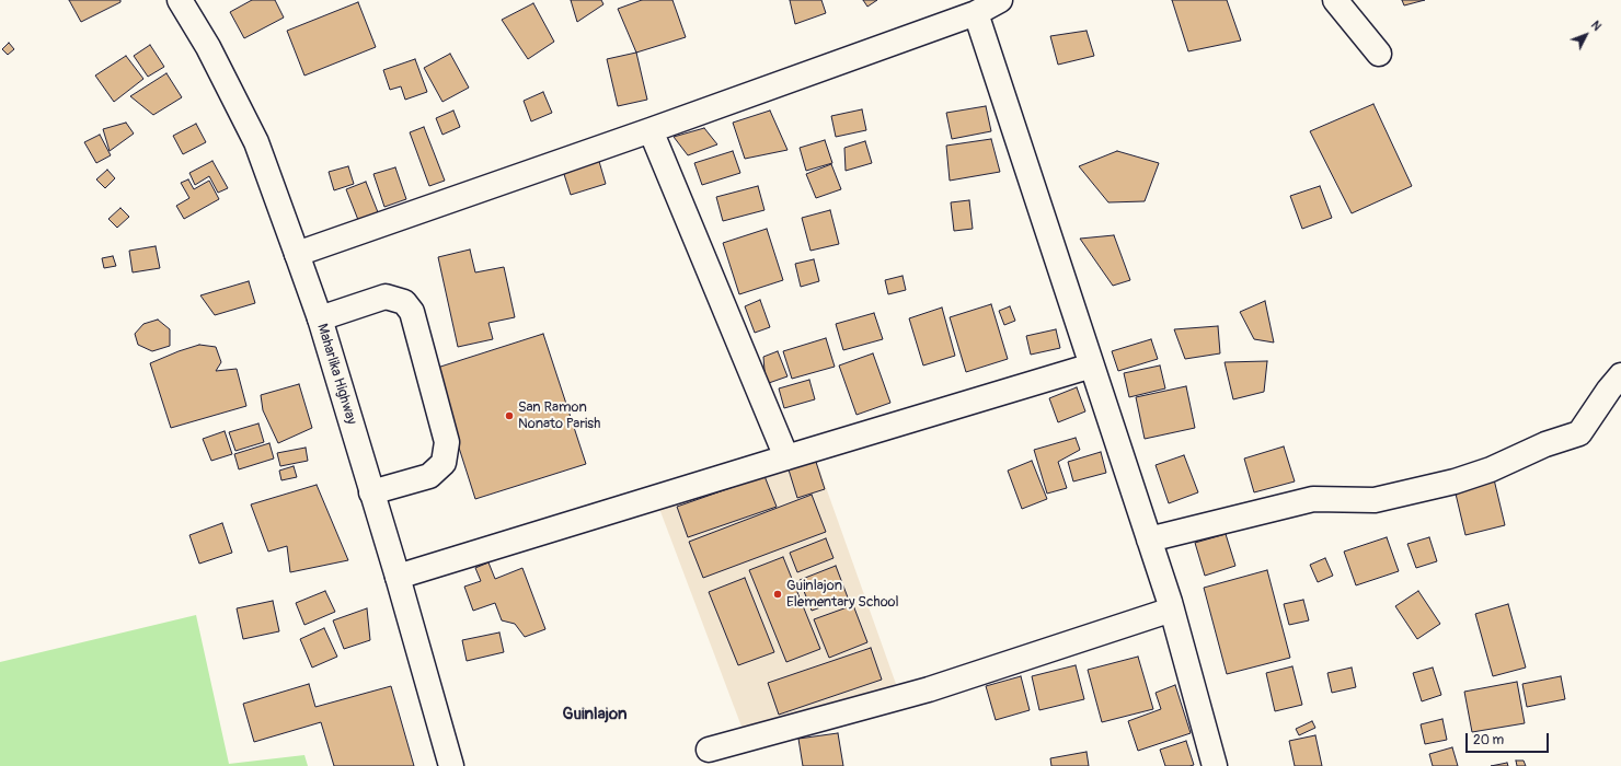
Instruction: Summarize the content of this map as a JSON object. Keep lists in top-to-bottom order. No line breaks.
{"streets":{"main road":["Maharlika Highway"]},"districts":["Guinlajon"],"places":["San Ramon Nonato Parish","Guinlajon Elementary School"],"scale_bar":"20 m","north":"top right"}
